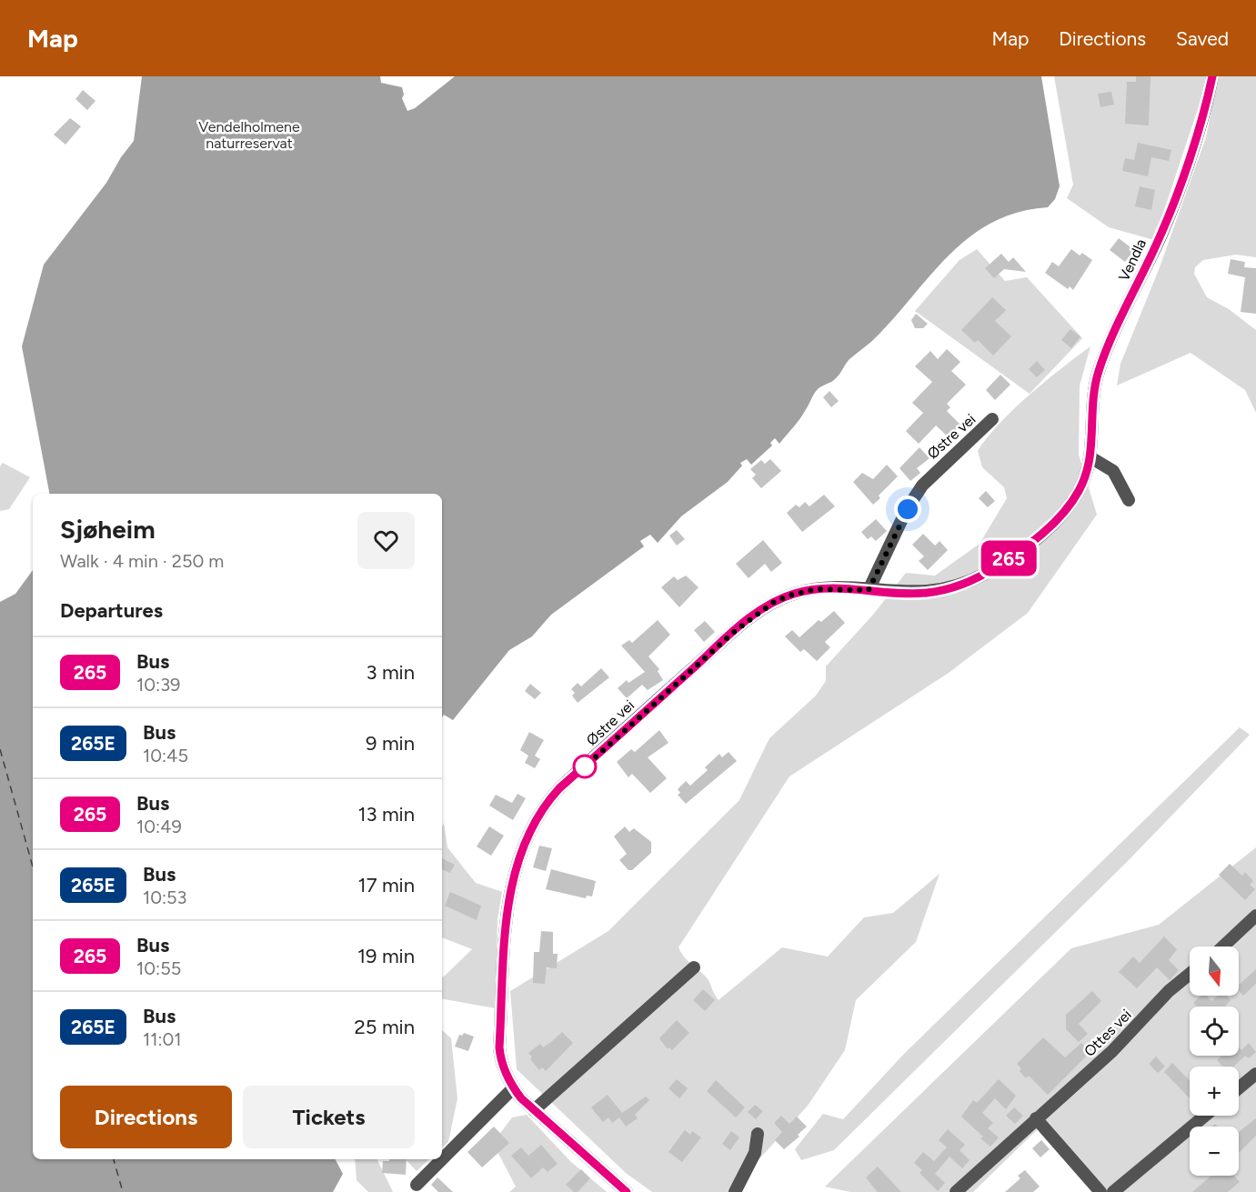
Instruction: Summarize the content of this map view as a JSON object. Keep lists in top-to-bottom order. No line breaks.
{"streets":{"street":["Vendla","Østre vei","Ottes vei"]},"crossings":[["Vendla","Østre vei"]],"parks":["Vendelholmene naturreservat"],"lines":["bus line 265"],"north":"bottom","page":{"header":"Map","nav":["Map","Directions","Saved"],"on_map":"265","heading":[["Sjøheim","Walk · 4 min · 250 m"],"Departures"],"list":[{"mark":"265","name":"Bus","note":"10:39","value":"3 min"},{"mark":"265E","name":"Bus","note":"10:45","value":"9 min"},{"mark":"265","name":"Bus","note":"10:49","value":"13 min"},{"mark":"265E","name":"Bus","note":"10:53","value":"17 min"},{"mark":"265","name":"Bus","note":"10:55","value":"19 min"},{"mark":"265E","name":"Bus","note":"11:01","value":"25 min"}],"map_buttons":["+","−"],"buttons":["Directions","Tickets"]}}
